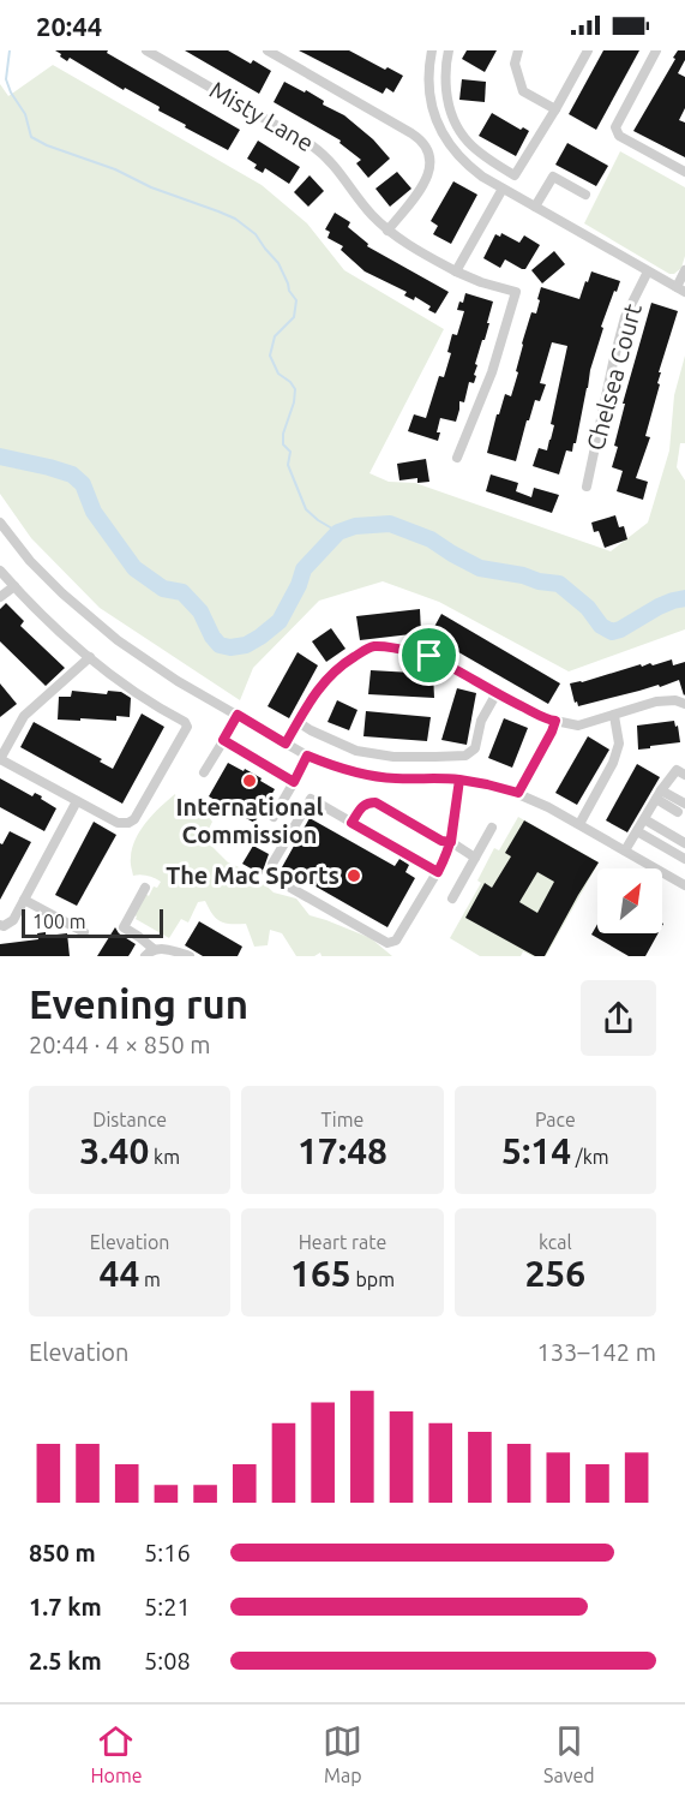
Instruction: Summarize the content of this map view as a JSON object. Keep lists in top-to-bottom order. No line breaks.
{"streets":{"street":["Misty Lane","Chelsea Court"]},"places":["International Commission","The Mac Sports"],"scale_bar":"100 m","north":"top right","page":{"status":"20:44","scale":"100 m","heading":["Evening run","20:44 · 4 × 850 m"],"stats":[["Distance","3.40 km"],["Time","17:48"],["Pace","5:14 /km"],["Elevation","44 m"],["Heart rate","165 bpm"],["kcal","256"]],"chart":["Elevation","133–142 m"],"list":[{"name":"850 m","note":"5:16"},{"name":"1.7 km","note":"5:21"},{"name":"2.5 km","note":"5:08"}],"tabs":["Home","Map","Saved"]}}
